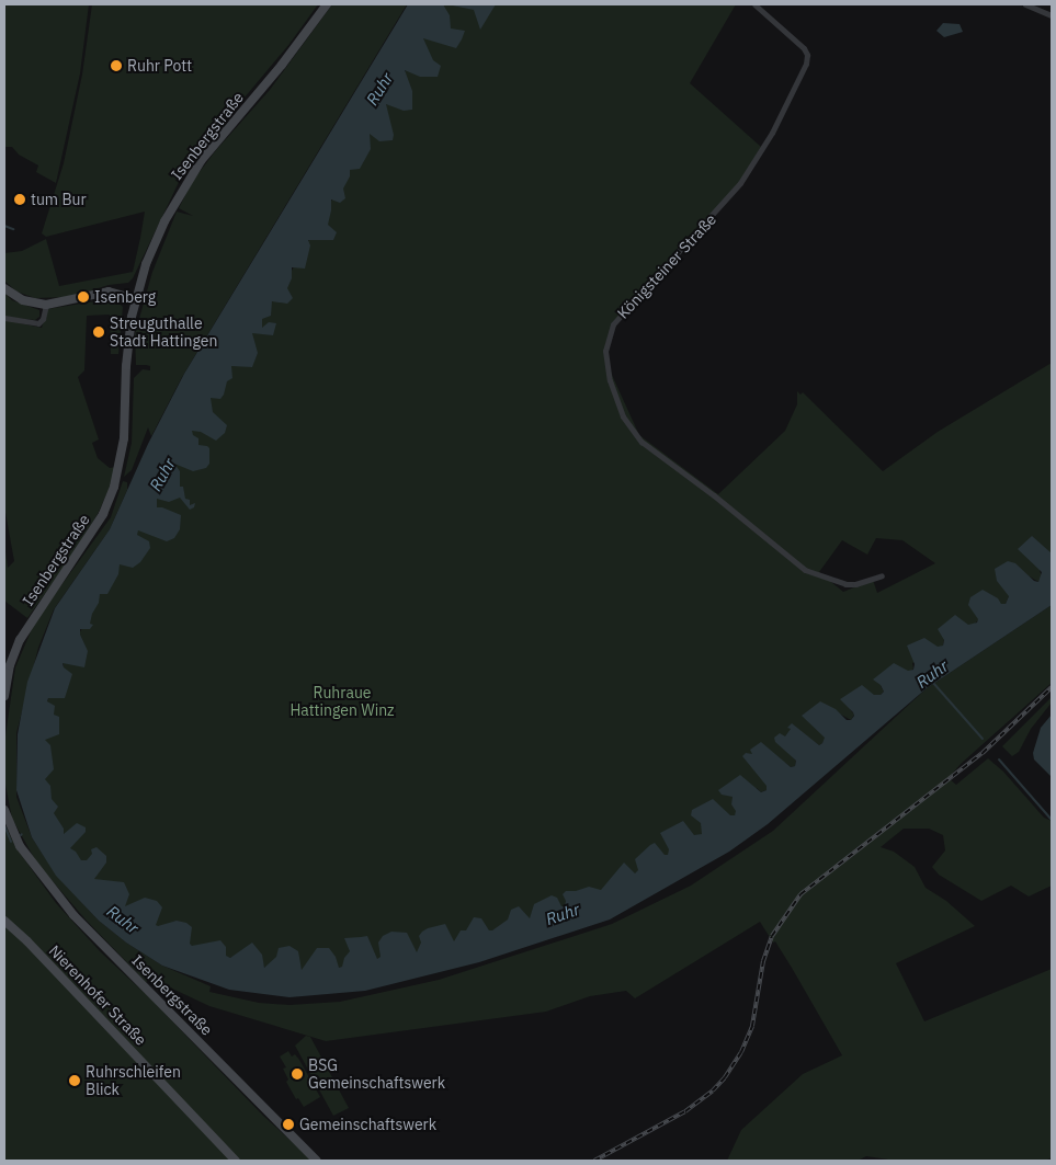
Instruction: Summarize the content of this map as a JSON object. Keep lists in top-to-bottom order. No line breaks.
{"streets":{"main road":["Isenbergstraße","Nierenhofer Straße"],"street":["Königsteiner Straße"]},"water":["Ruhr"],"parks":["Ruhraue Hattingen Winz"],"places":["Ruhr Pott","tum Bur","Isenberg","Streuguthalle Stadt Hattingen","BSG Gemeinschaftswerk","Ruhrschleifen Blick","Gemeinschaftswerk"]}
